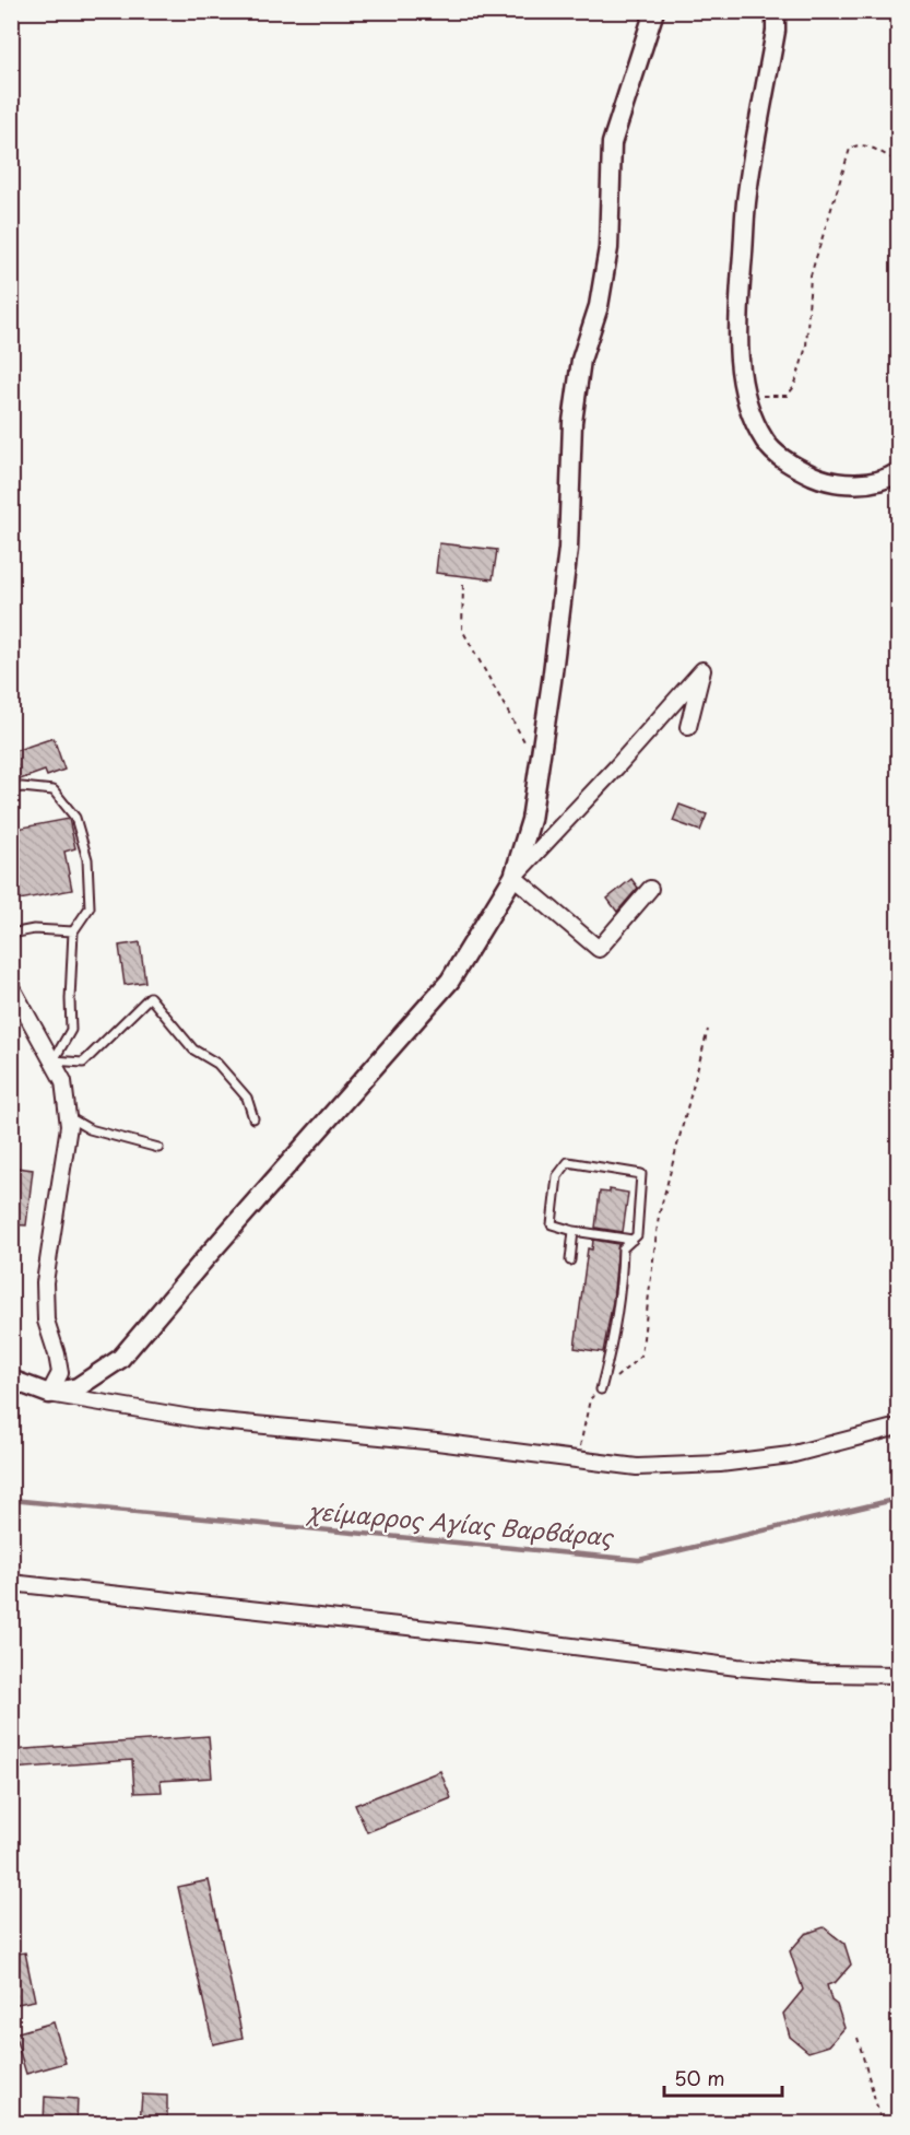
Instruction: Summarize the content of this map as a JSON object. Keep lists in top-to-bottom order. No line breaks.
{"water":["χείμαρρος Αγίας Βαρβάρας"],"scale_bar":"50 m"}
